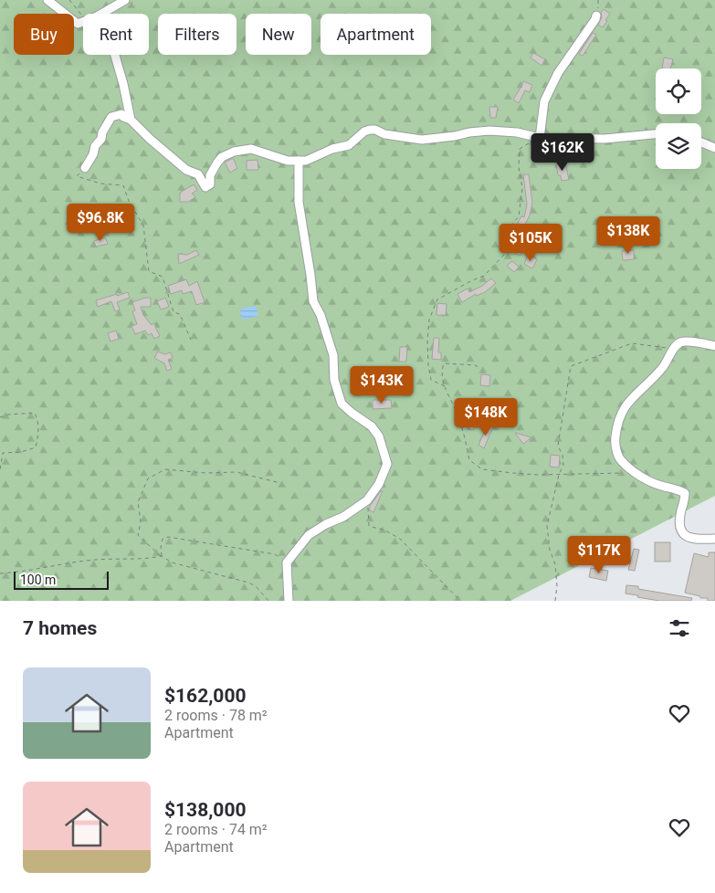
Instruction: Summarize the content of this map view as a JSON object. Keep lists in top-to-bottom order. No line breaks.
{"scale_bar":"100 m","page":{"chip":["Buy","Rent","Filters","New","Apartment"],"price":["$162K","$96.8K","$138K","$105K","$143K","$148K","$117K"],"scale":"100 m","heading":"7 homes","list":[{"name":"$162,000","note":"2 rooms · 78 m² · Apartment"},{"name":"$138,000","note":"2 rooms · 74 m² · Apartment"}]}}
